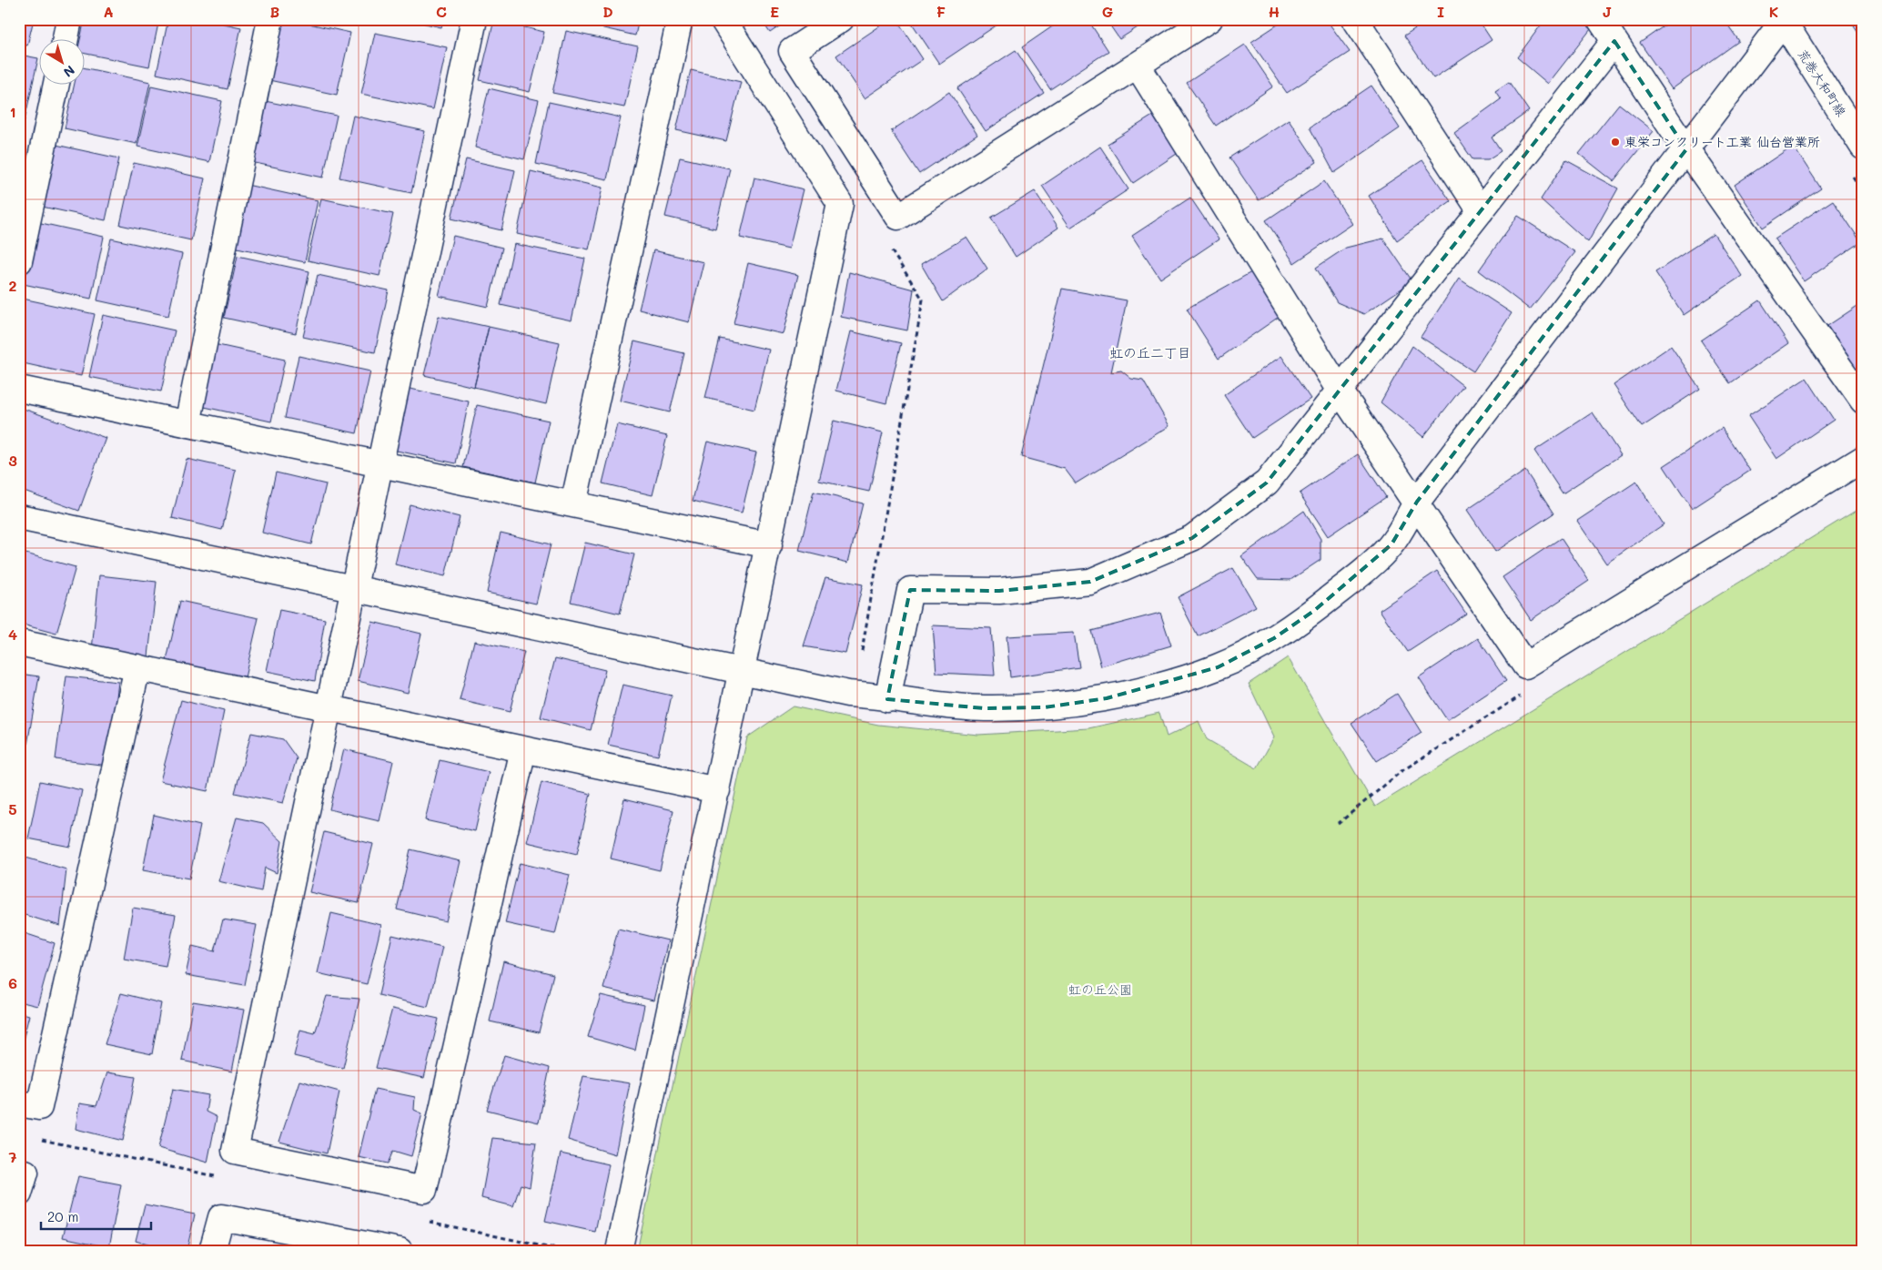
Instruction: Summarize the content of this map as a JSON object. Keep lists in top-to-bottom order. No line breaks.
{"streets":{"street":["荒巻大和町線"]},"districts":["虹の丘二丁目"],"parks":["虹の丘公園"],"places":["東栄コンクリート工業 仙台営業所"],"scale_bar":"20 m","north":"bottom right","grid":{"columns":["A","B","C","D","E","F","G","H","I","J","K"],"rows":["1","2","3","4","5","6","7"]}}
